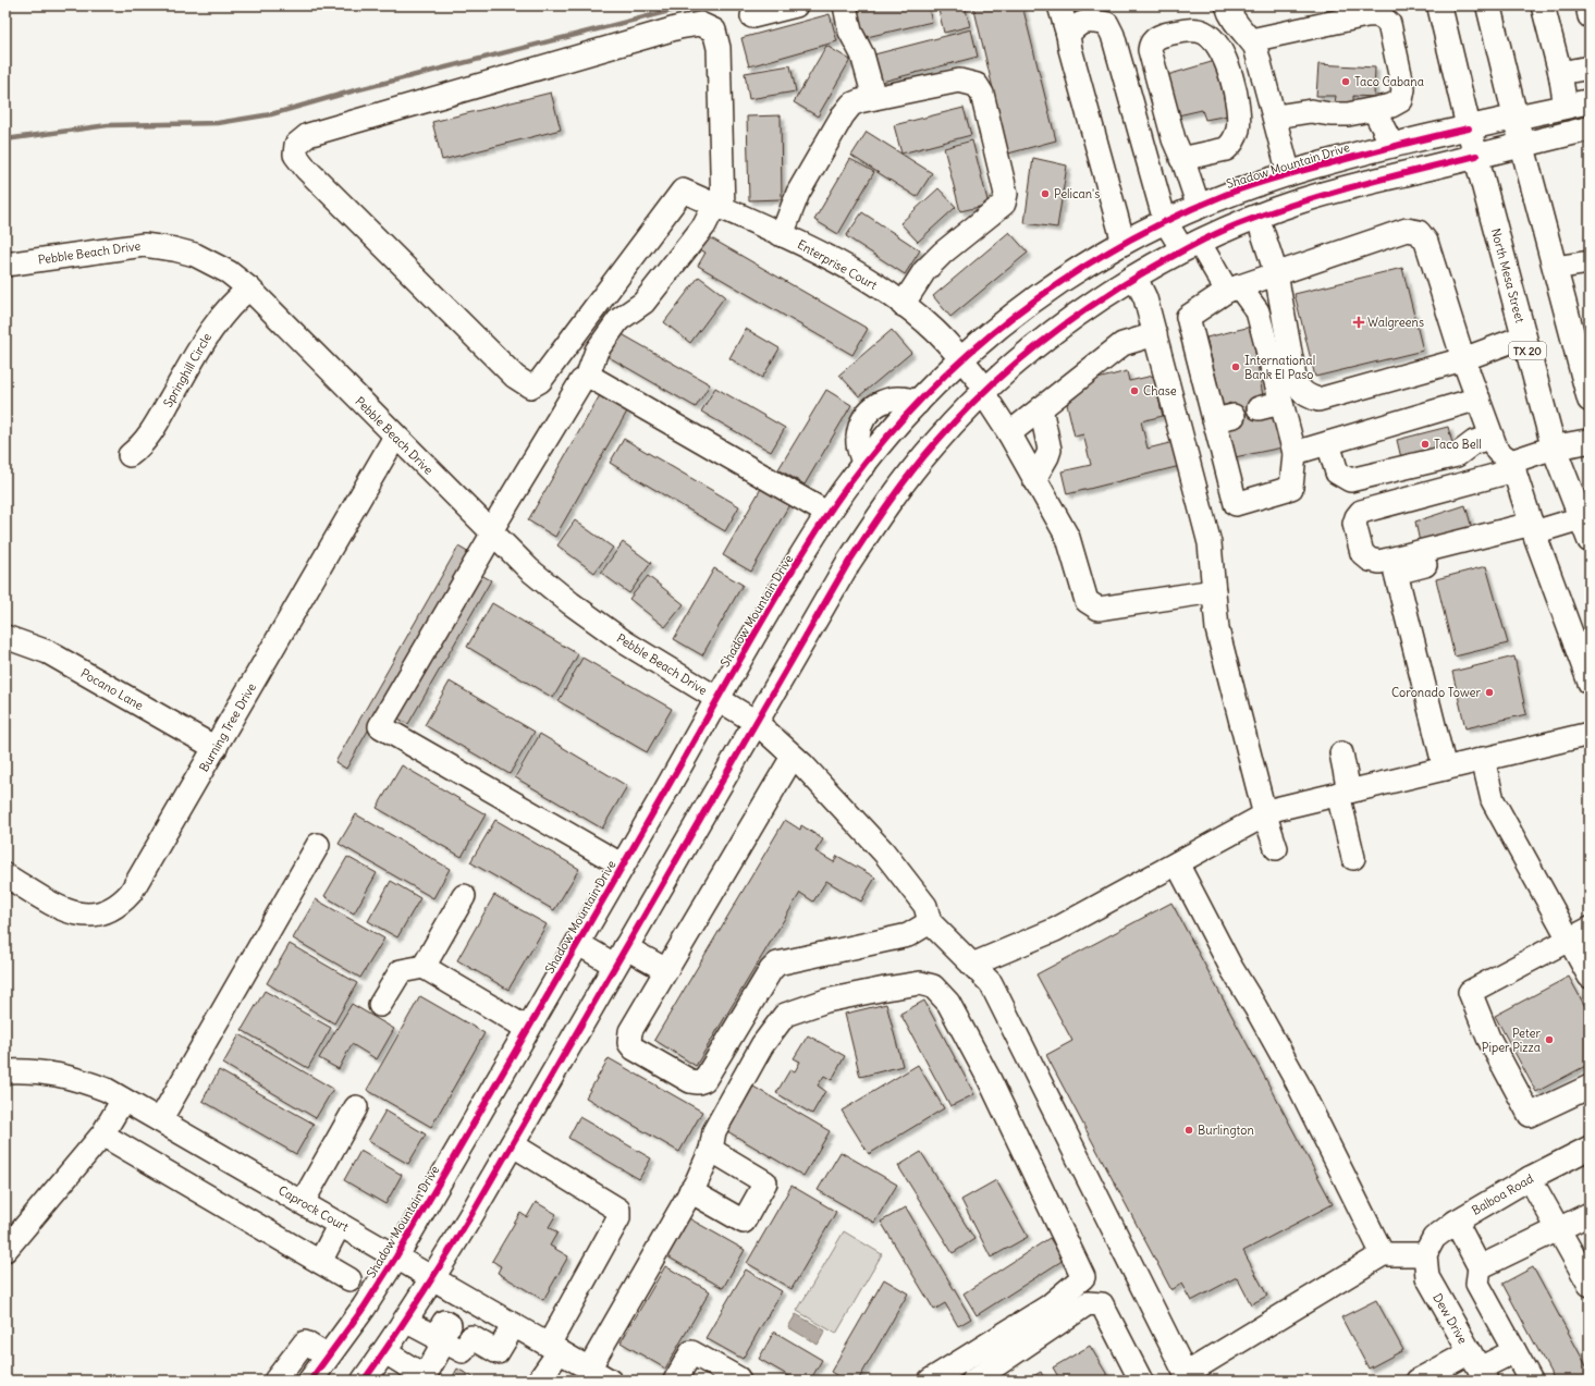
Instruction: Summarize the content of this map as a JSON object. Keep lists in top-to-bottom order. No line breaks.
{"streets":{"main road":["Shadow Mountain Drive","North Mesa Street","TX 20"],"street":["Pebble Beach Drive","Enterprise Court","Springhill Circle","Pocano Lane","Burning Tree Drive","Balboa Road","Caprock Court","Dew Drive"]},"crossings":[["Shadow Mountain Drive","Pebble Beach Drive"],["Shadow Mountain Drive","Enterprise Court"],["Shadow Mountain Drive","North Mesa Street"],["Shadow Mountain Drive","Caprock Court"],["Pebble Beach Drive","Springhill Circle"],["Pebble Beach Drive","Burning Tree Drive"],["Pocano Lane","Burning Tree Drive"],["Balboa Road","Dew Drive"]],"places":{"other":["Taco Cabana","Pelican's","International Bank El Paso","Chase","Taco Bell","Coronado Tower","Peter Piper Pizza","Burlington"],"health":["Walgreens"]}}
